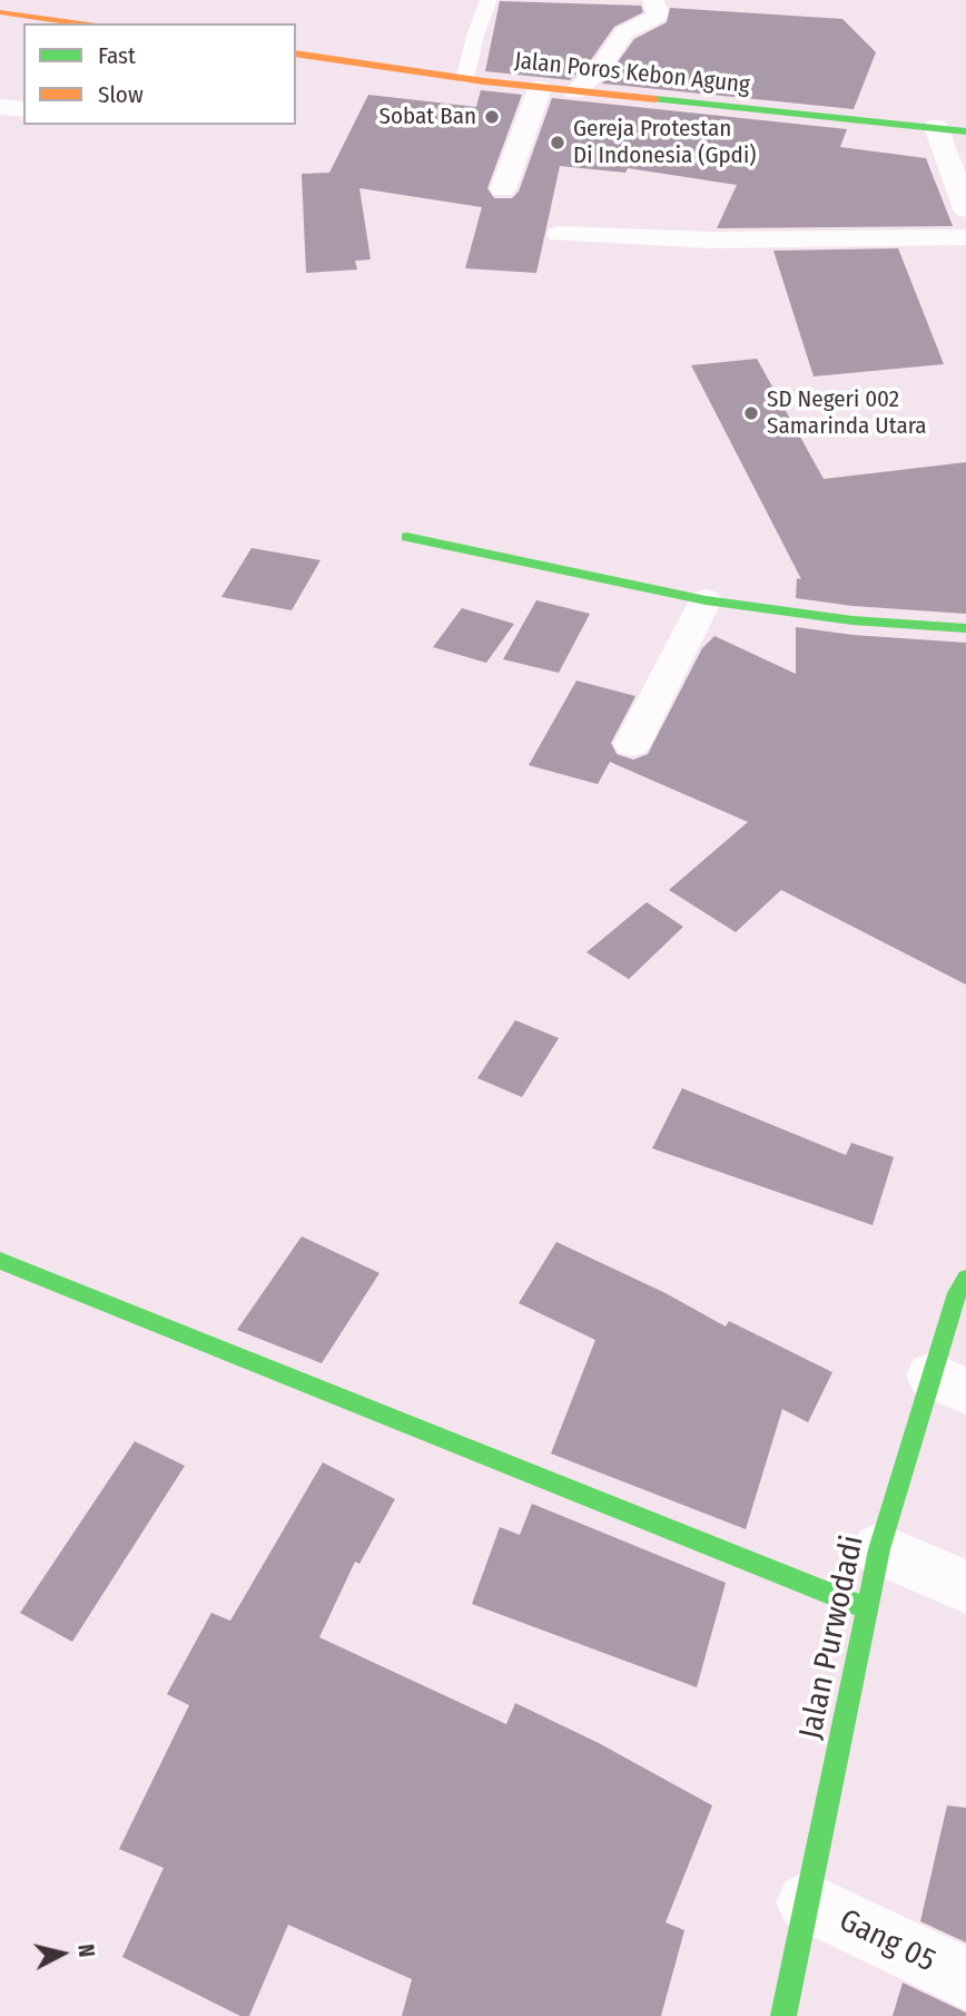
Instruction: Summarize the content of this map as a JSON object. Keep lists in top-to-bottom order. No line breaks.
{"streets":{"street":["Jalan Poros Kebon Agung","Jalan Purwodadi","Gang 05"]},"crossings":[["Jalan Purwodadi","Gang 05"]],"places":["Sobat Ban","Gereja Protestan Di Indonesia (Gpdi)","SD Negeri 002 Samarinda Utara"],"legend":["Fast","Slow"],"north":"right"}
